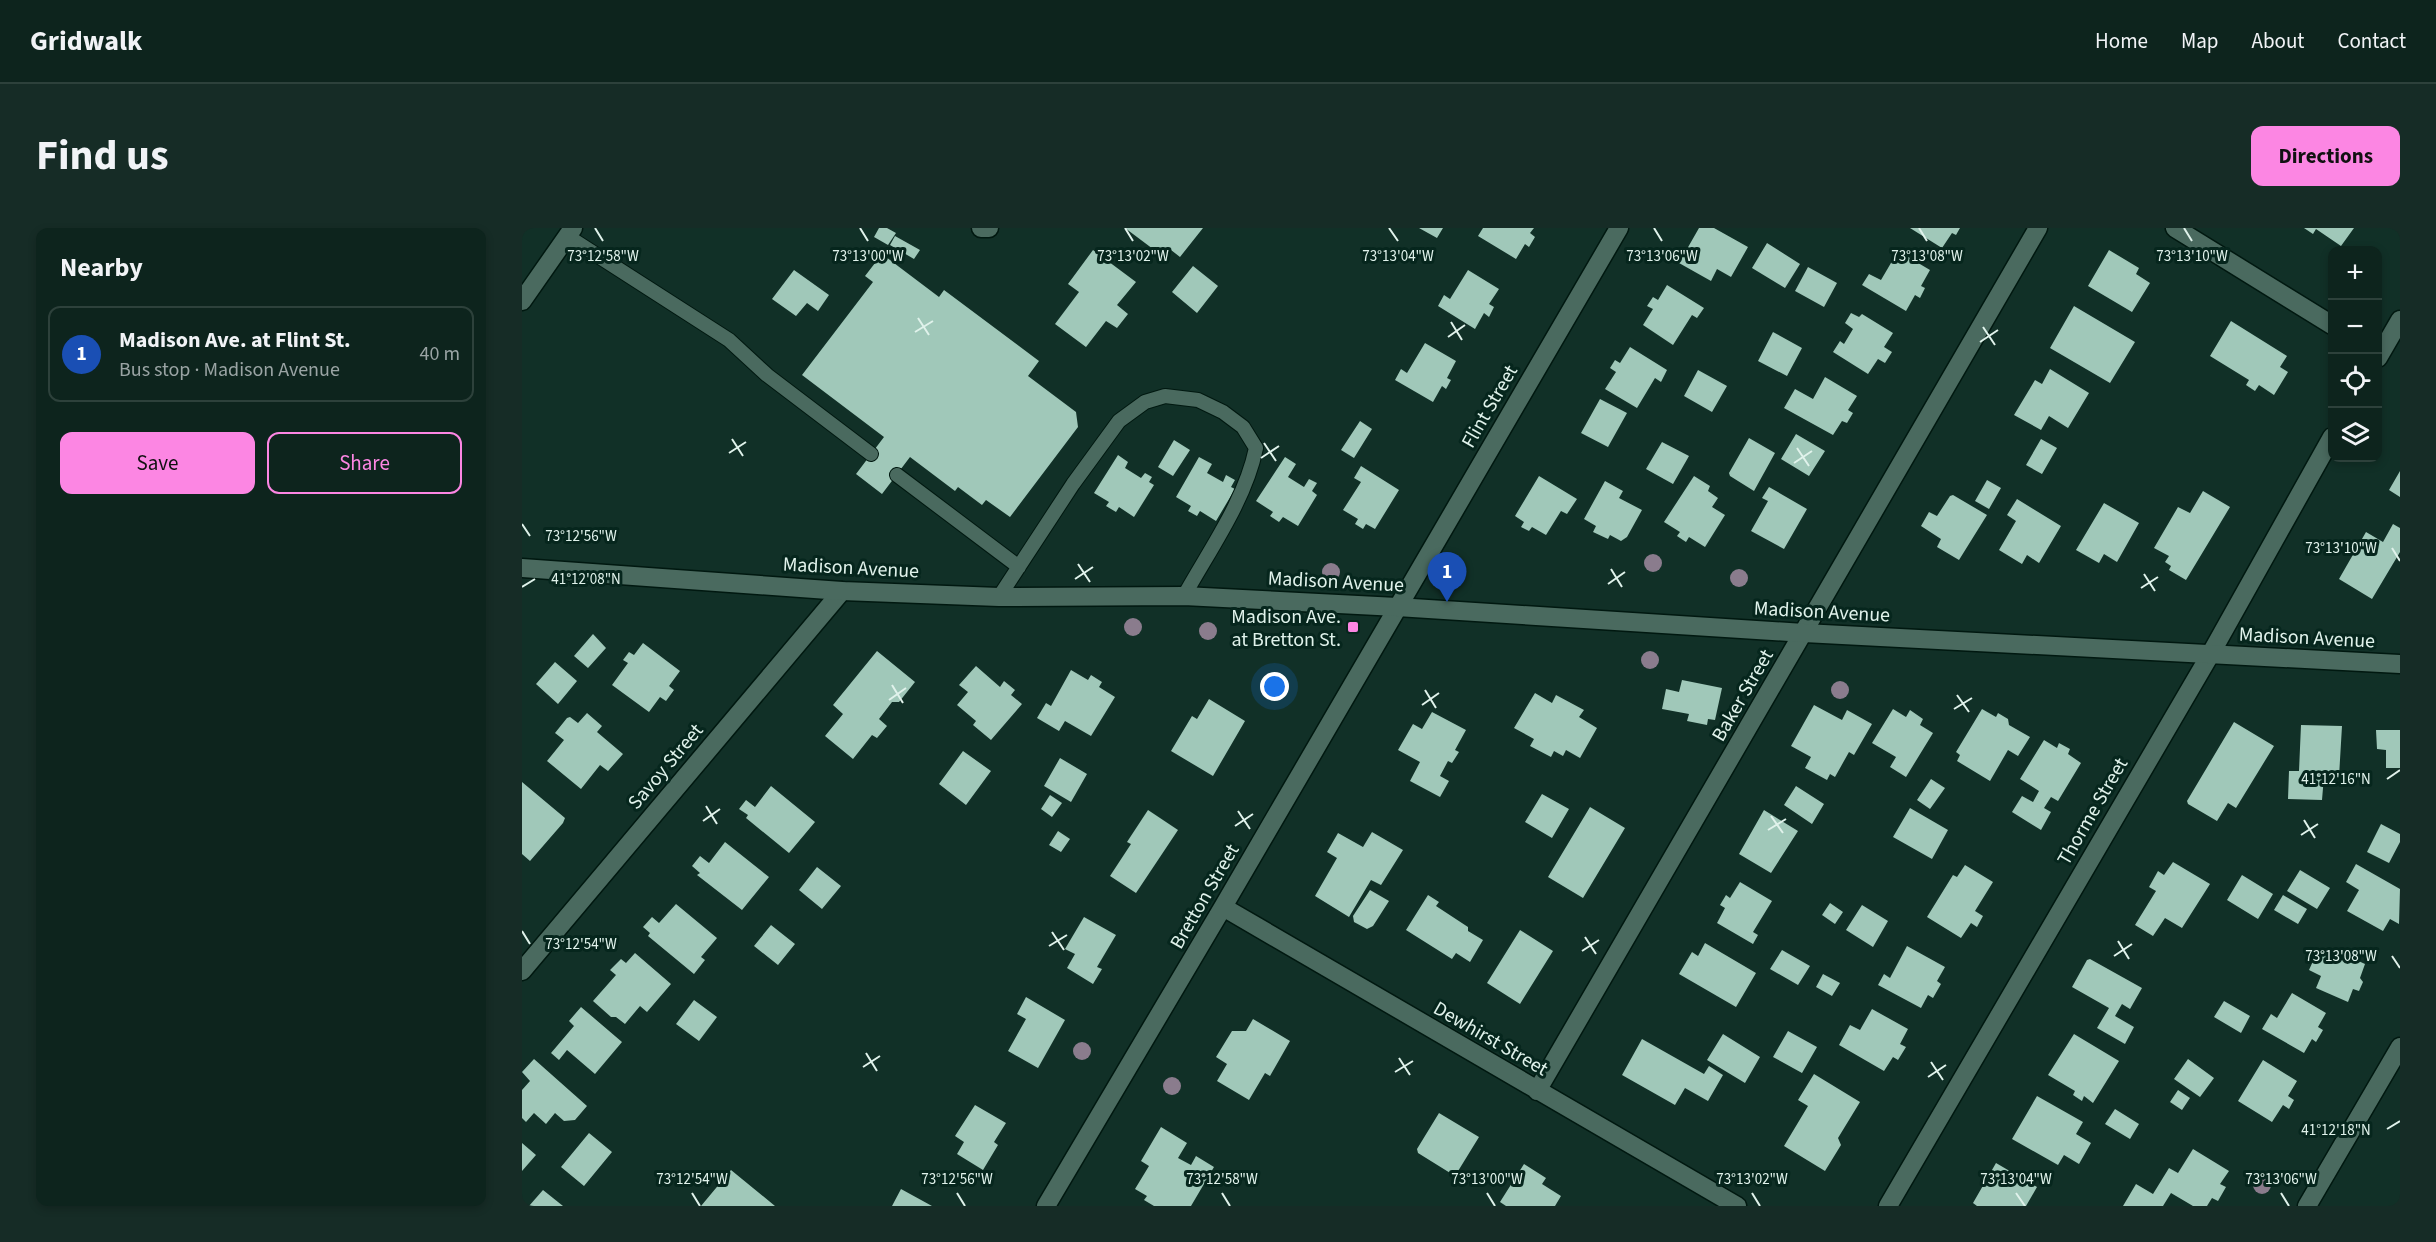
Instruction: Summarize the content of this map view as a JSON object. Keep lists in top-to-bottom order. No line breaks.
{"streets":{"street":["Flint Street","Madison Avenue","Baker Street","Savoy Street","Thorme Street","Bretton Street","Dewhirst Street"]},"crossings":[["Flint Street","Madison Avenue"],["Flint Street","Bretton Street"],["Madison Avenue","Baker Street"],["Madison Avenue","Savoy Street"],["Madison Avenue","Thorme Street"],["Madison Avenue","Bretton Street"],["Baker Street","Dewhirst Street"],["Bretton Street","Dewhirst Street"]],"places":{"transit":["Madison Ave. at Bretton St."]},"page":{"header":"Gridwalk","nav":["Home","Map","About","Contact"],"title":"Find us","buttons":["Directions",["Save","Share"]],"heading":"Nearby","map_buttons":["+","−"],"list":[{"mark":"1","name":"Madison Ave. at Flint St.","note":"Bus stop · Madison Avenue","value":"40 m"}],"pins":"1"},"coordinates":["73°12'58\"W","73°13'00\"W","73°13'02\"W","73°13'04\"W","73°13'06\"W","73°13'08\"W","73°13'10\"W","73°12'56\"W","41°12'08\"N","41°12'16\"N","73°12'54\"W","41°12'18\"N"]}
